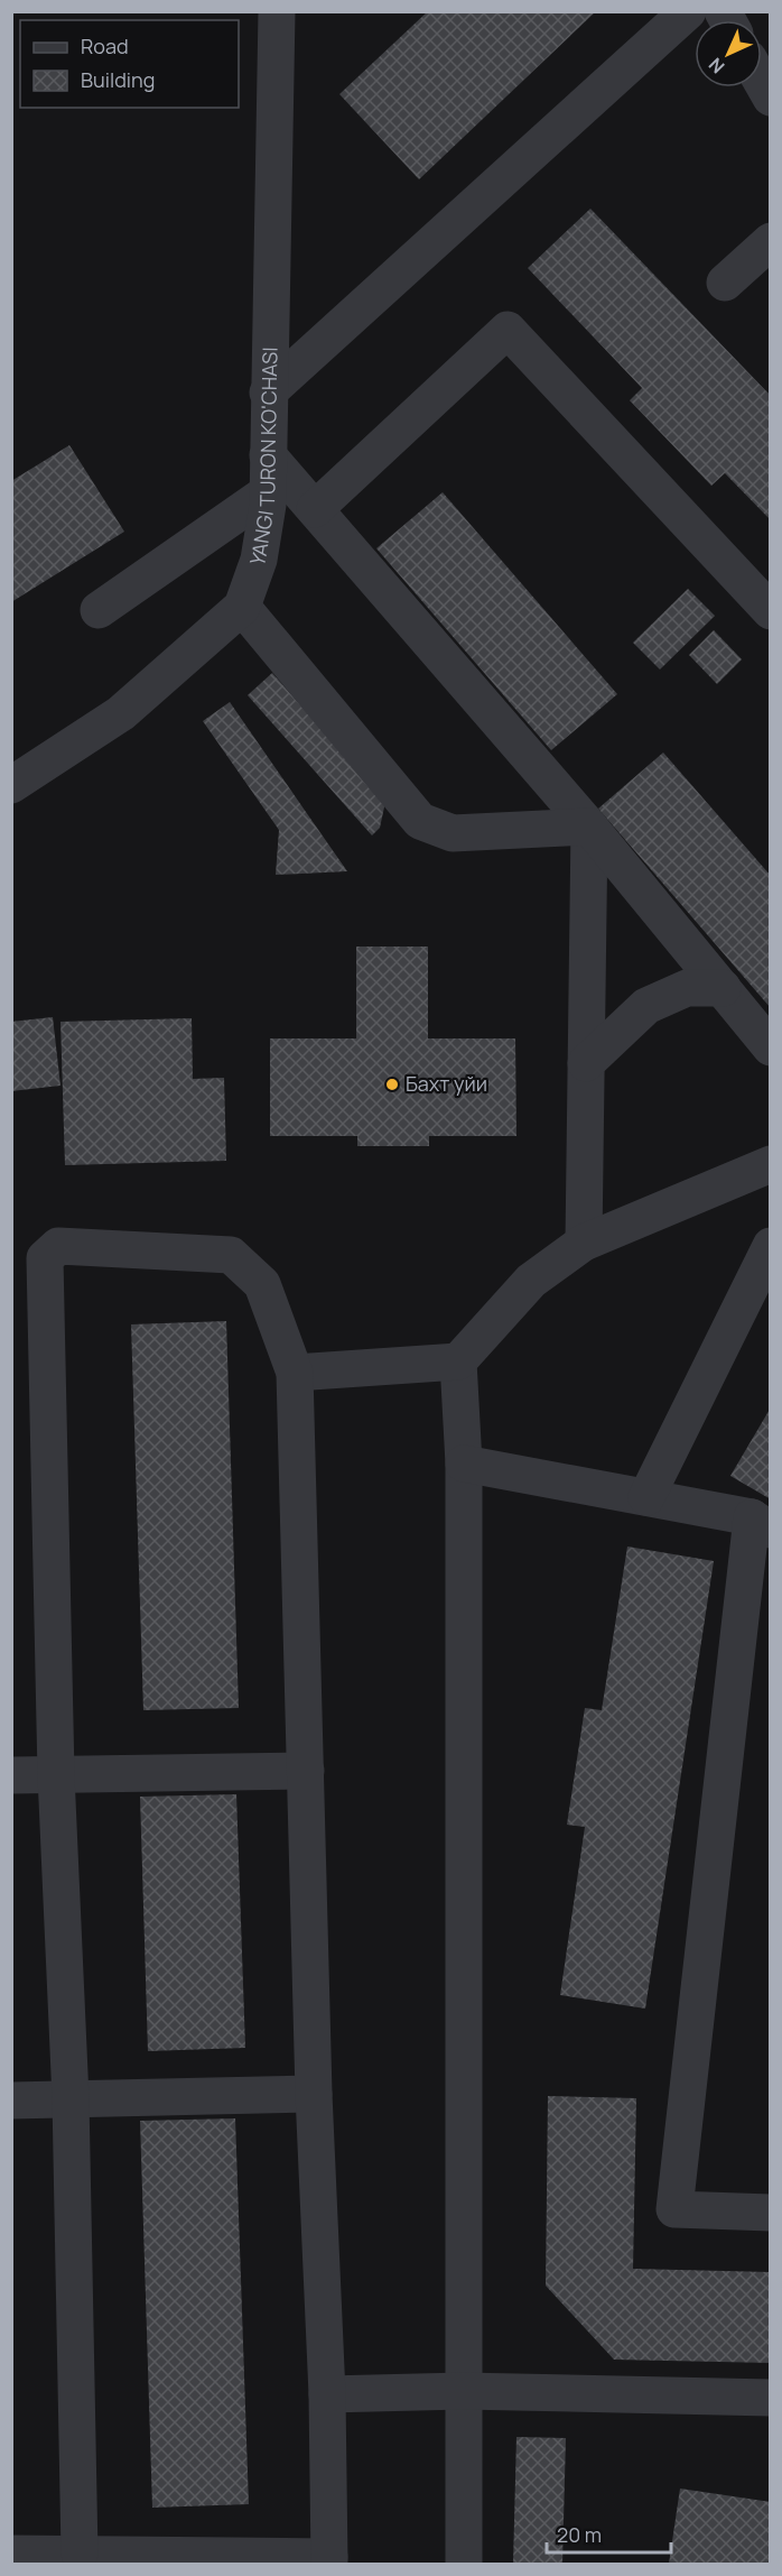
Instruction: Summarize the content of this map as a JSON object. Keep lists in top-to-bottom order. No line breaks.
{"streets":{"street":["YANGI TURON KO'CHASI"]},"places":["Бахт уйи"],"legend":["Road","Building"],"scale_bar":"20 m","north":"bottom left"}
